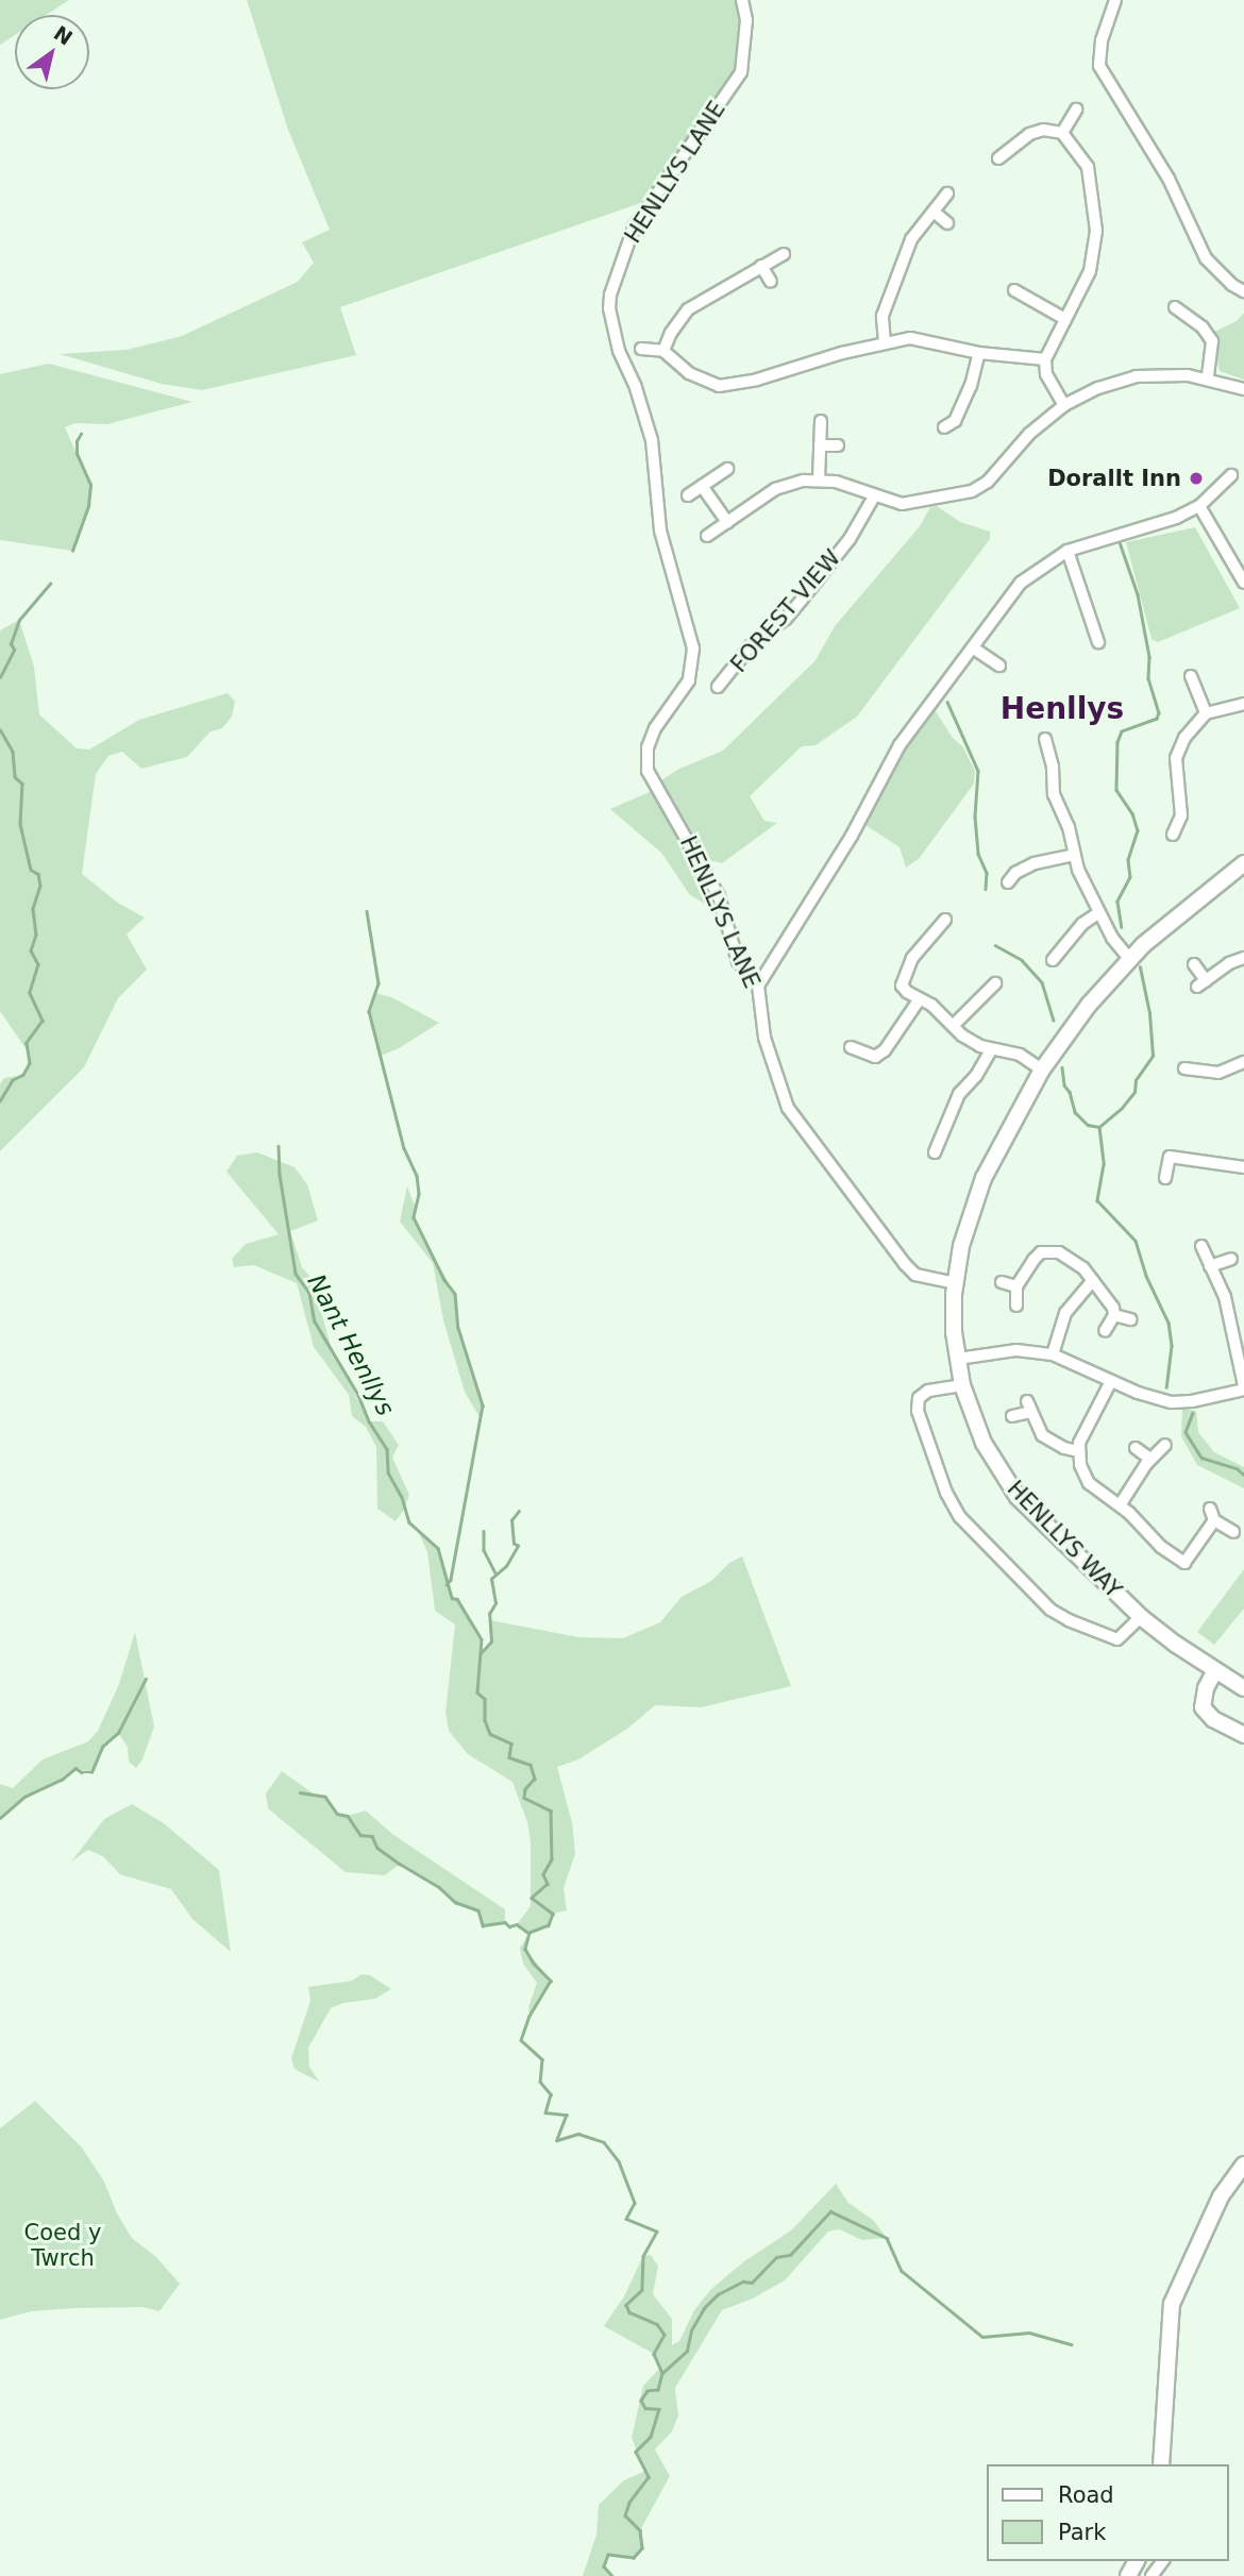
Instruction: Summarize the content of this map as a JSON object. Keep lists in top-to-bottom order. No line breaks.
{"streets":{"street":["HENLLYS LANE","FOREST VIEW","HENLLYS WAY"]},"crossings":[["HENLLYS LANE","HENLLYS WAY"]],"districts":["Henllys"],"water":["Nant Henllys"],"parks":["Coed y Twrch"],"places":["Dorallt Inn"],"legend":["Road","Park"],"north":"top right"}
